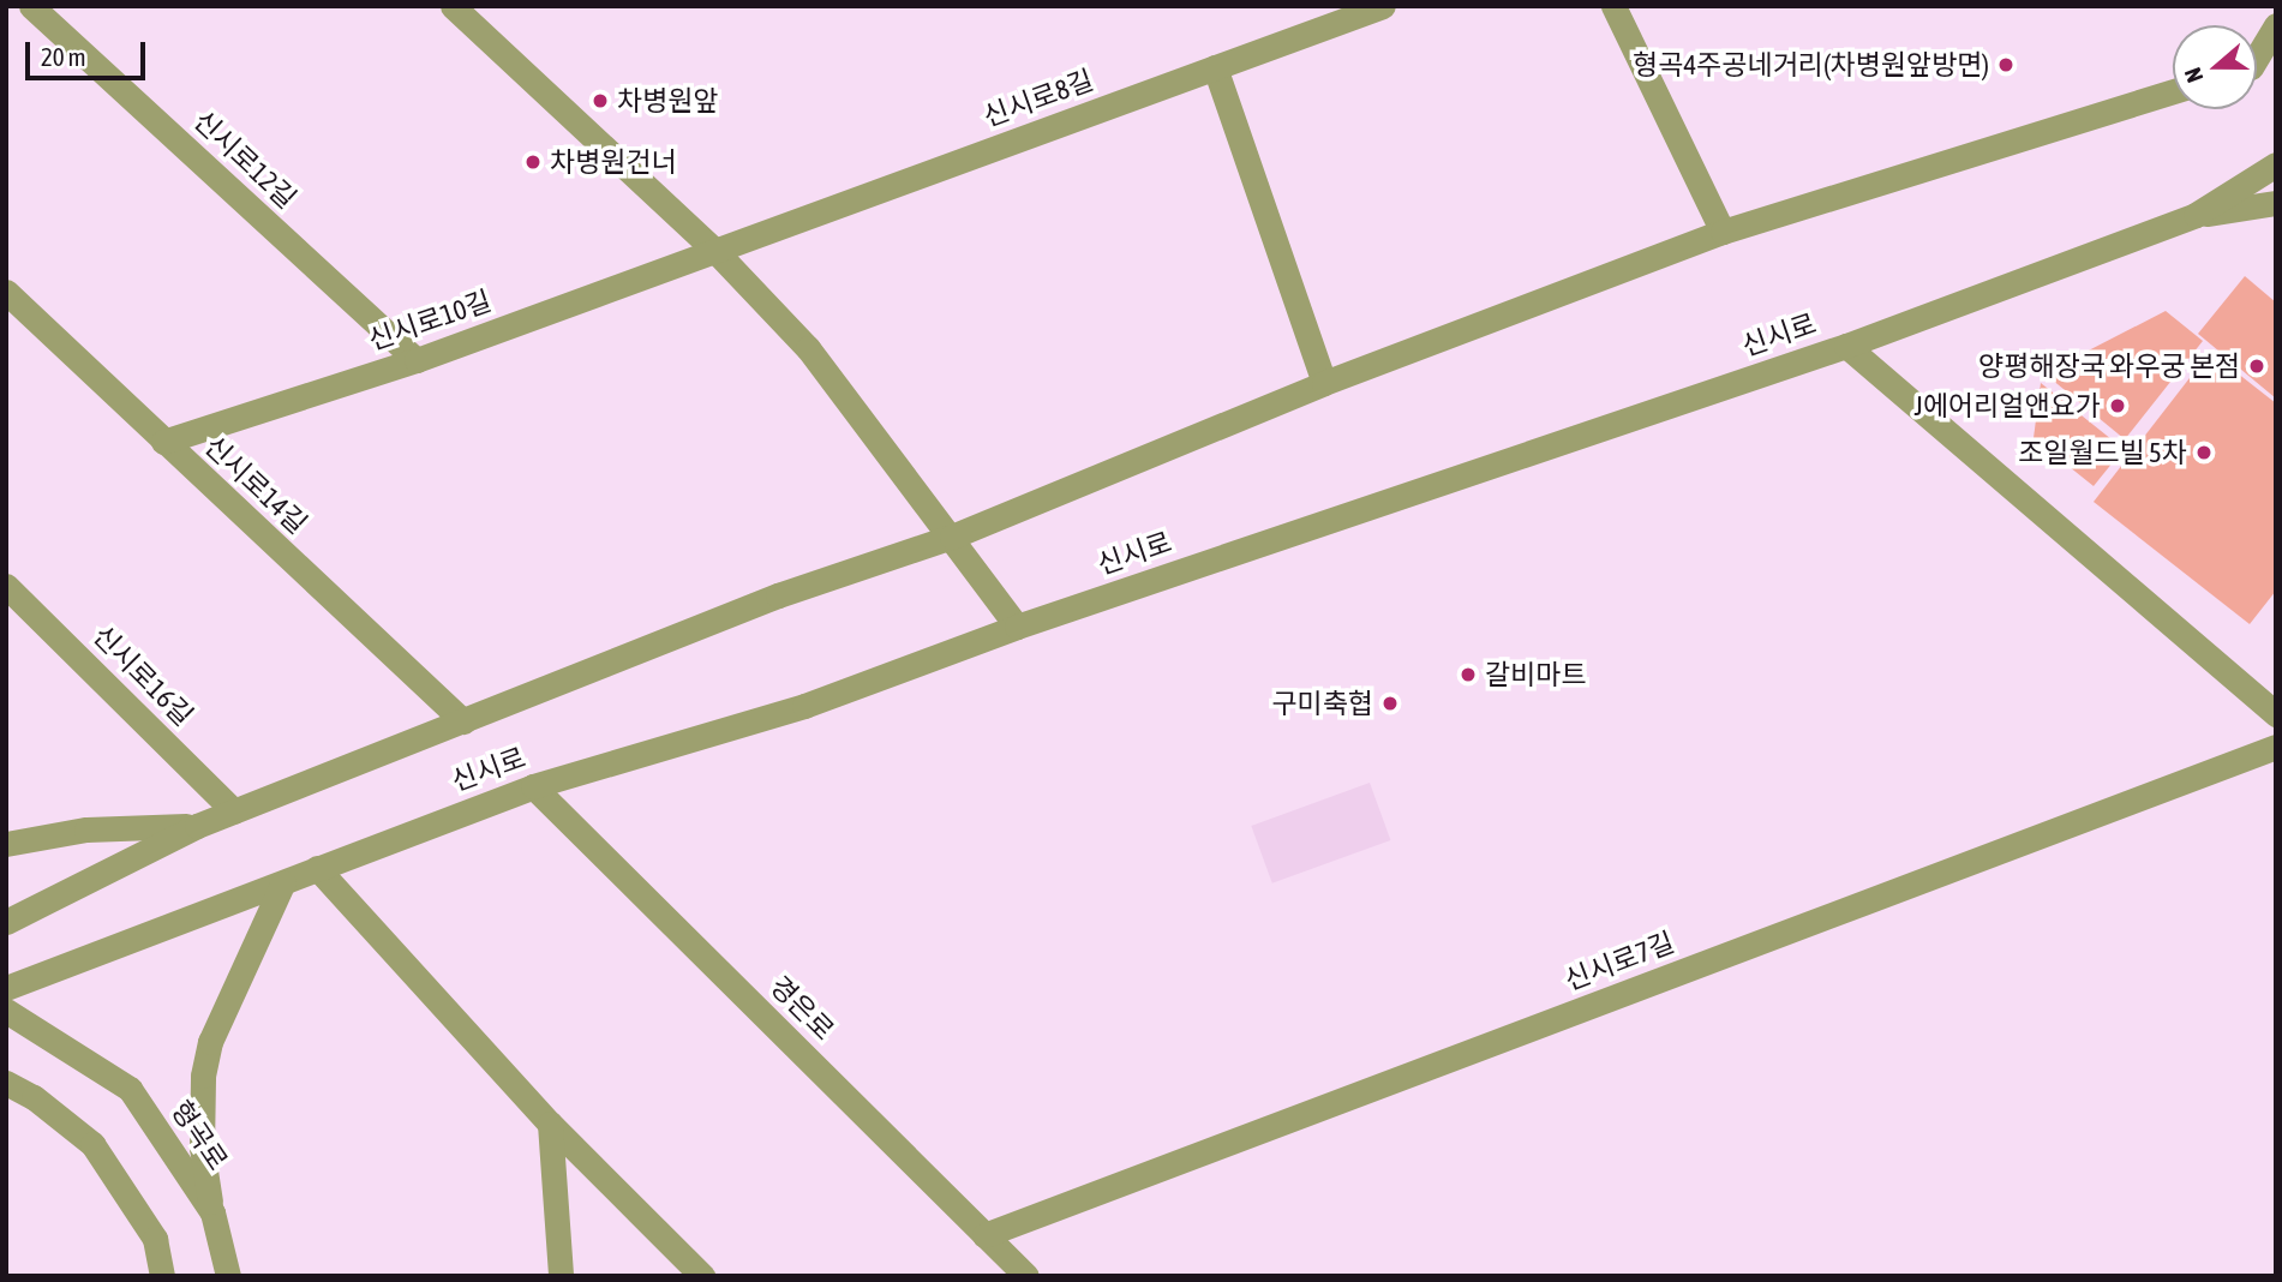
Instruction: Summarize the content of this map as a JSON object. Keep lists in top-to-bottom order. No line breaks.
{"streets":{"street":["신시로8길","신시로12길","신시로10길","신시로","신시로14길","신시로16길","신시로7길","경은로","형곡로"]},"crossings":[["신시로8길","신시로10길"],["신시로12길","신시로10길"],["신시로10길","신시로14길"],["신시로","신시로14길"],["신시로","신시로16길"],["신시로","경은로"],["신시로7길","경은로"]],"places":["형곡4주공네거리(차병원앞방면)","차병원앞","차병원건너","양평해장국 와우궁 본점","J에어리얼앤요가","조일월드빌 5차","갈비마트","구미축협"],"scale_bar":"20 m","north":"left"}
